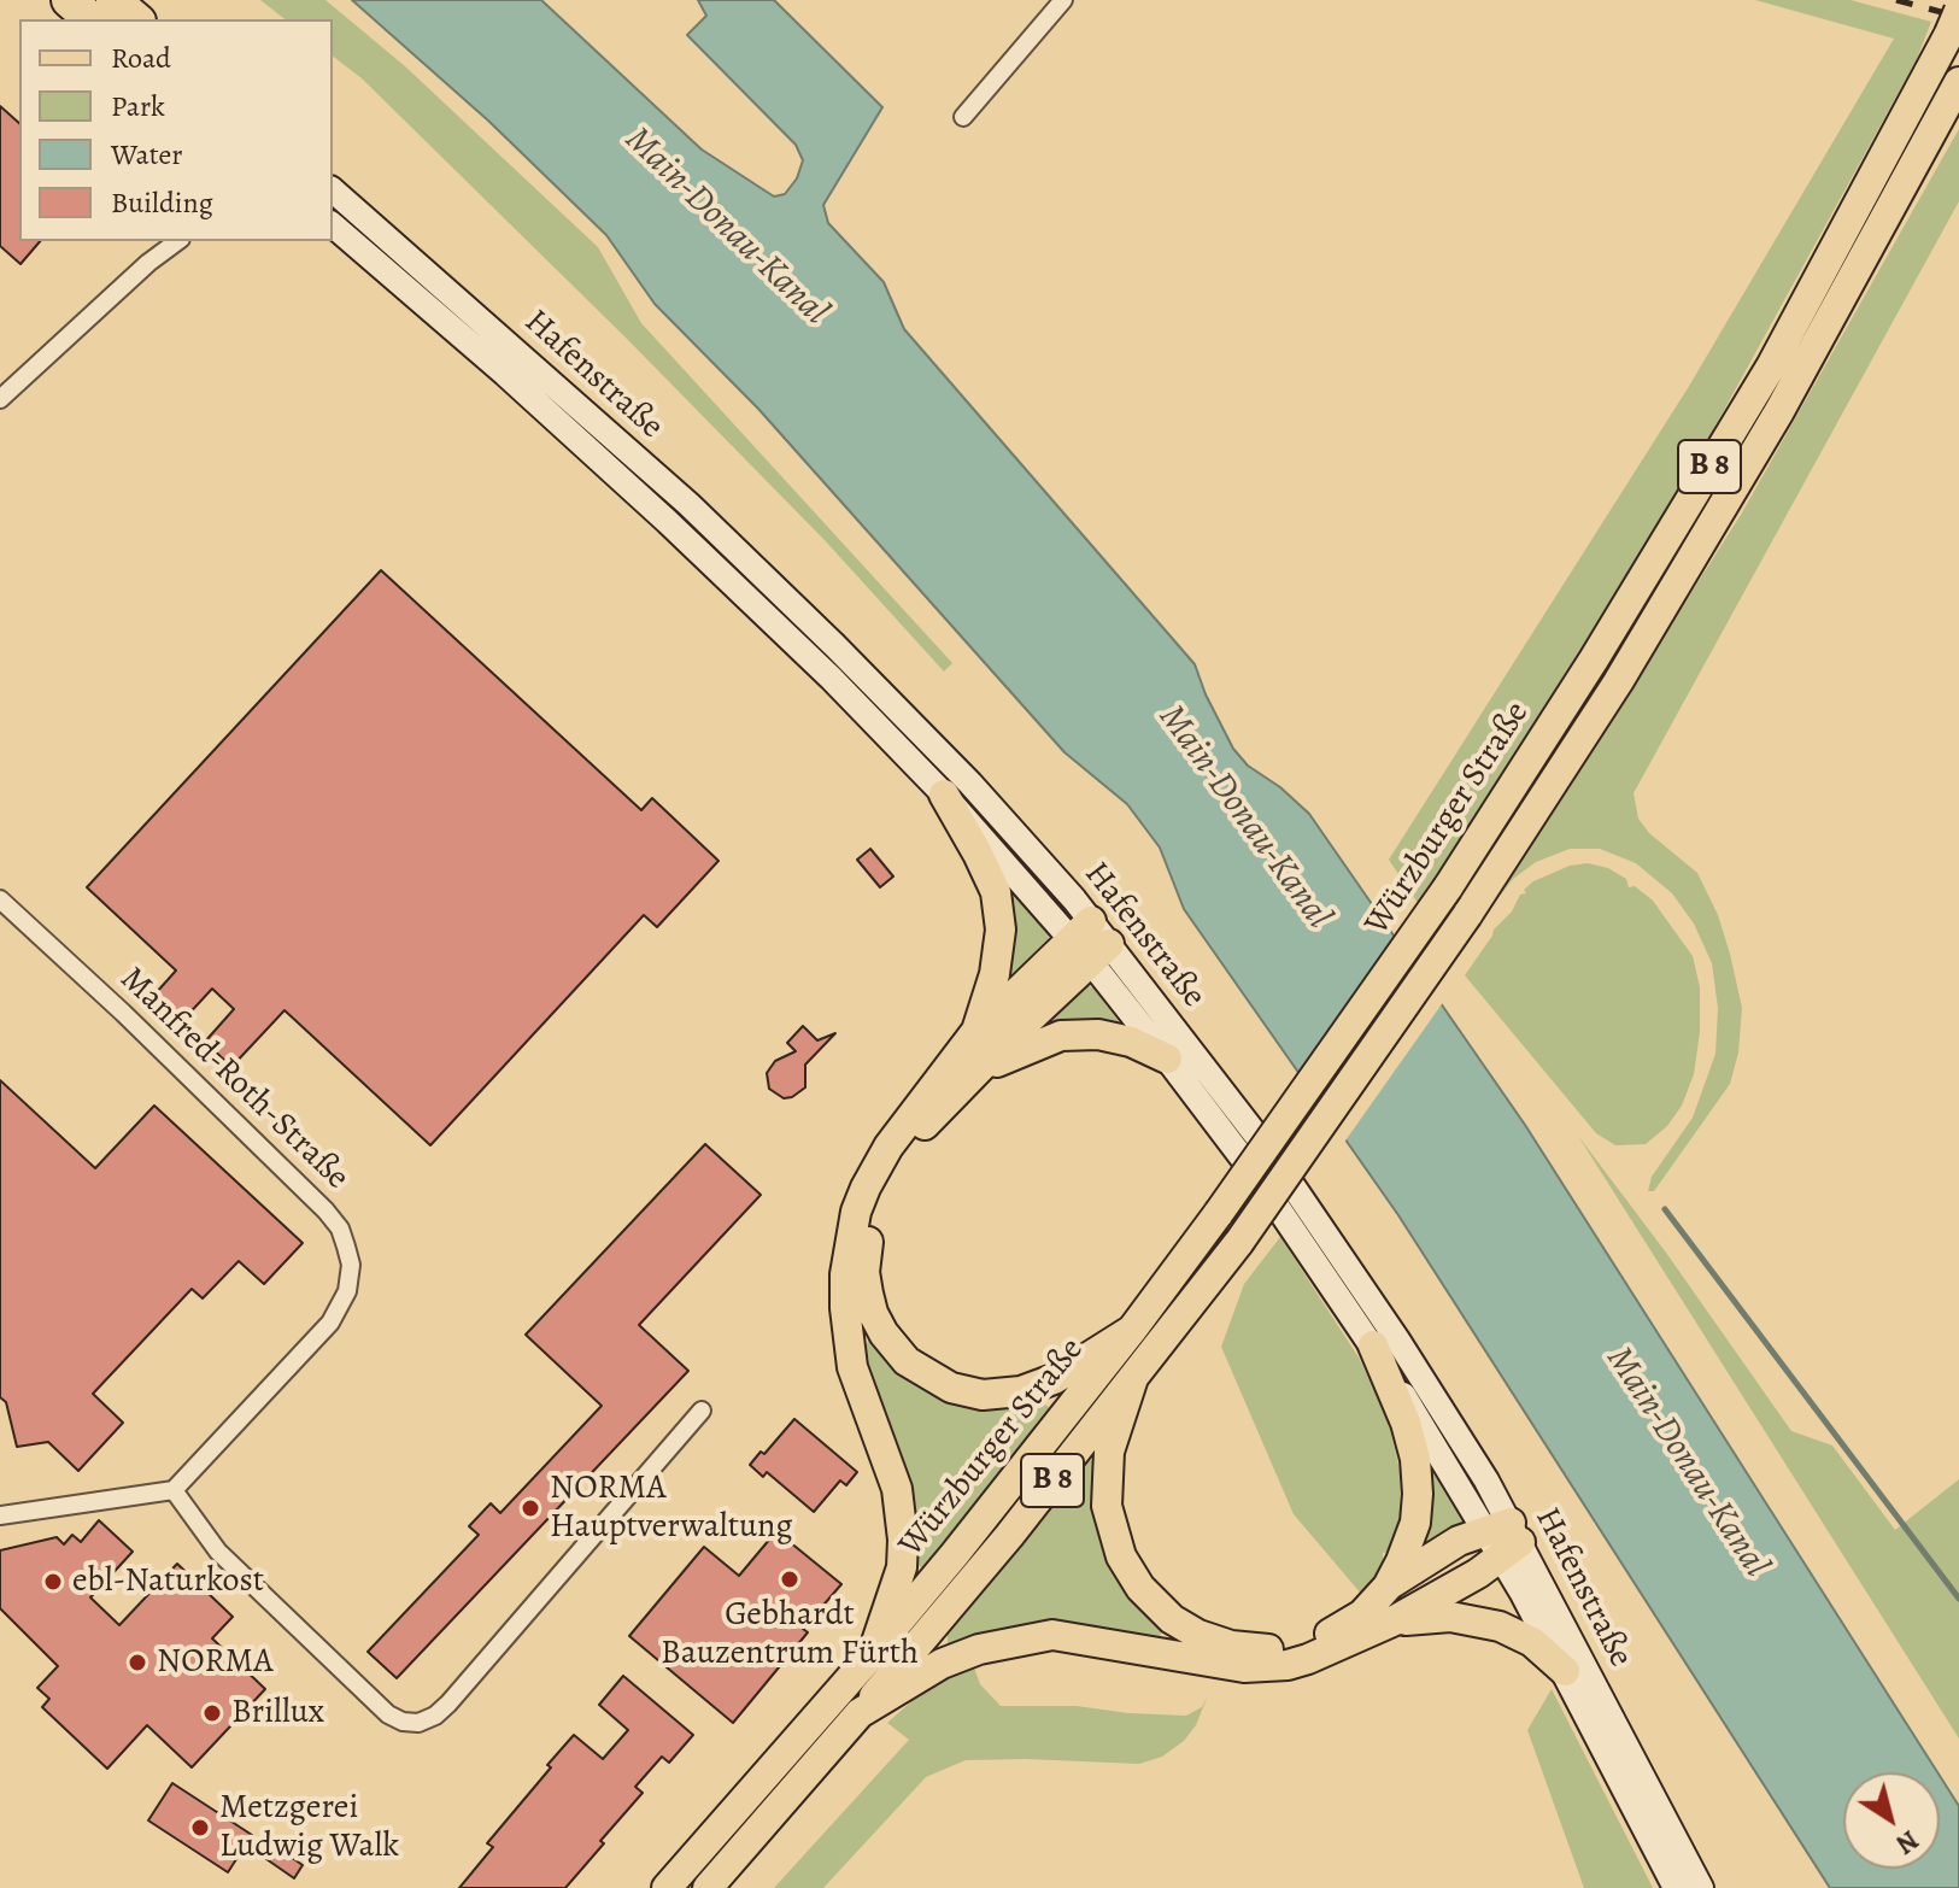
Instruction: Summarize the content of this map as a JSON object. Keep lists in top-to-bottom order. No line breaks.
{"streets":{"main road":["Hafenstraße","B 8","Würzburger Straße"],"street":["Manfred-Roth-Straße"]},"crossings":[["B 8","Würzburger Straße"]],"water":["Main-Donau-Kanal"],"places":["NORMA Hauptverwaltung","Gebhardt Bauzentrum Fürth","ebl-Naturkost","NORMA","Brillux","Metzgerei Ludwig Walk"],"legend":["Road","Park","Water","Building"],"north":"bottom right"}
